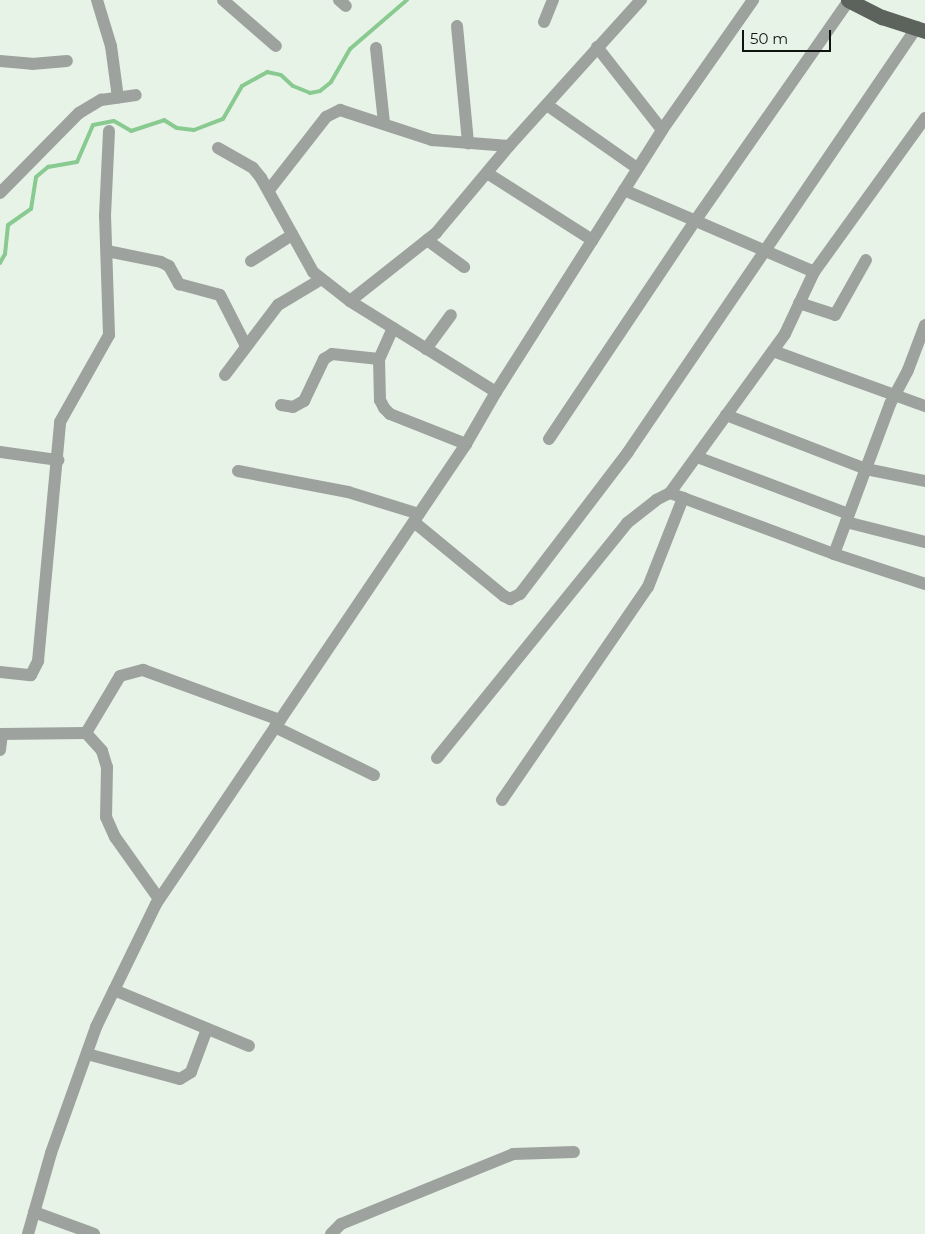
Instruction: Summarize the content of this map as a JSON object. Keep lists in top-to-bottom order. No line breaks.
{"scale_bar":"50 m"}
